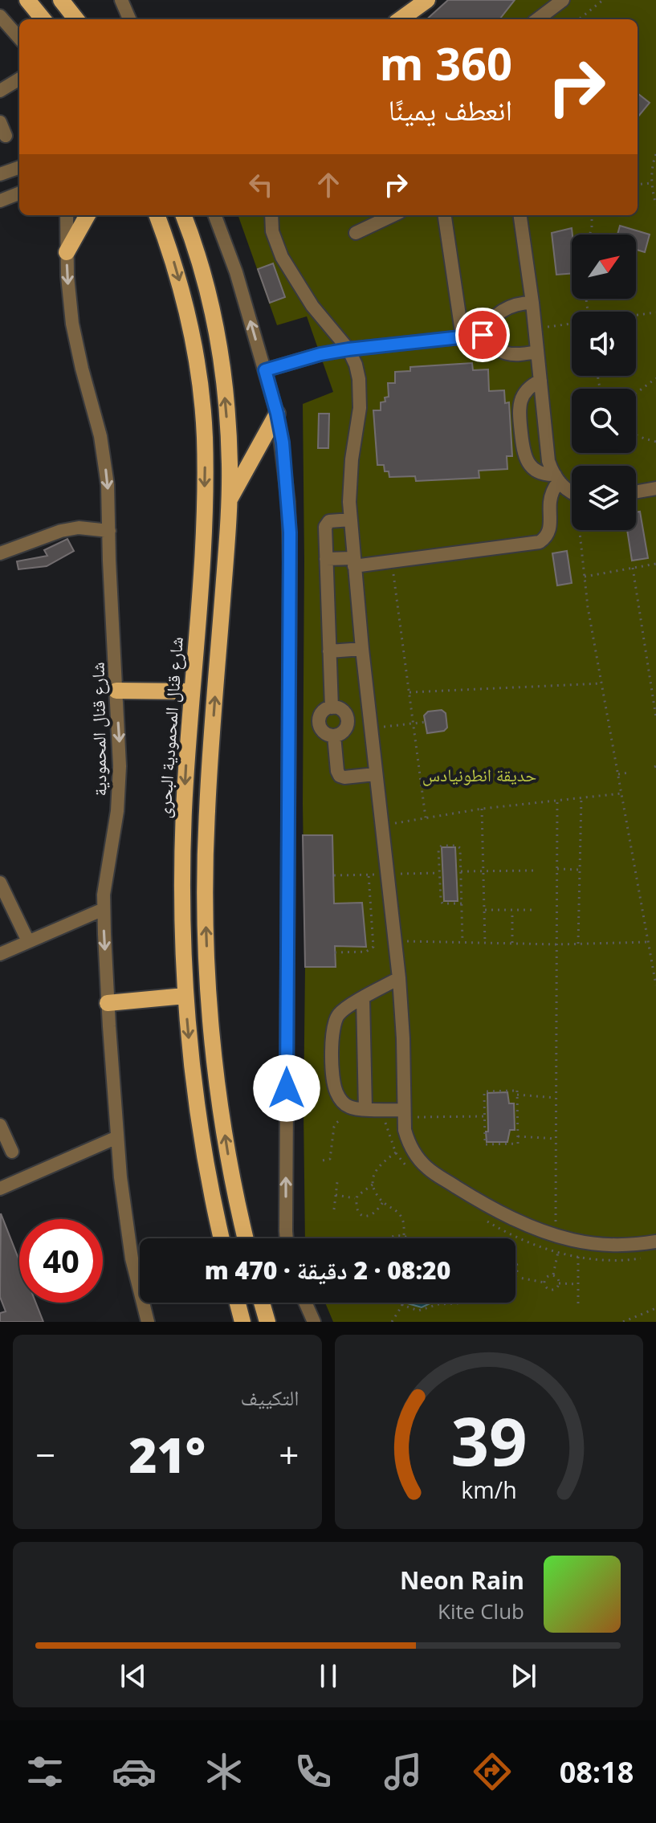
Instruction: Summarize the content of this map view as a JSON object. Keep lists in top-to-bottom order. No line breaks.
{"streets":{"main road":["شارع قنال المحمودية البحرى"],"street":["شارع قنال المحمودية"]},"one_way":["شارع قنال المحمودية"],"parks":["حديقة انطونيادس"],"north":"top right","page":{"turn":["360 m","انعطف يمينًا"],"limit":"40","trip":"08:20 · 2 دقيقة · 470 m","tile":"التكييف","heat":["−","21°","+"],"song":["Neon Rain","Kite Club"],"tabs":"08:18","gauge":["39","km/h"]}}
